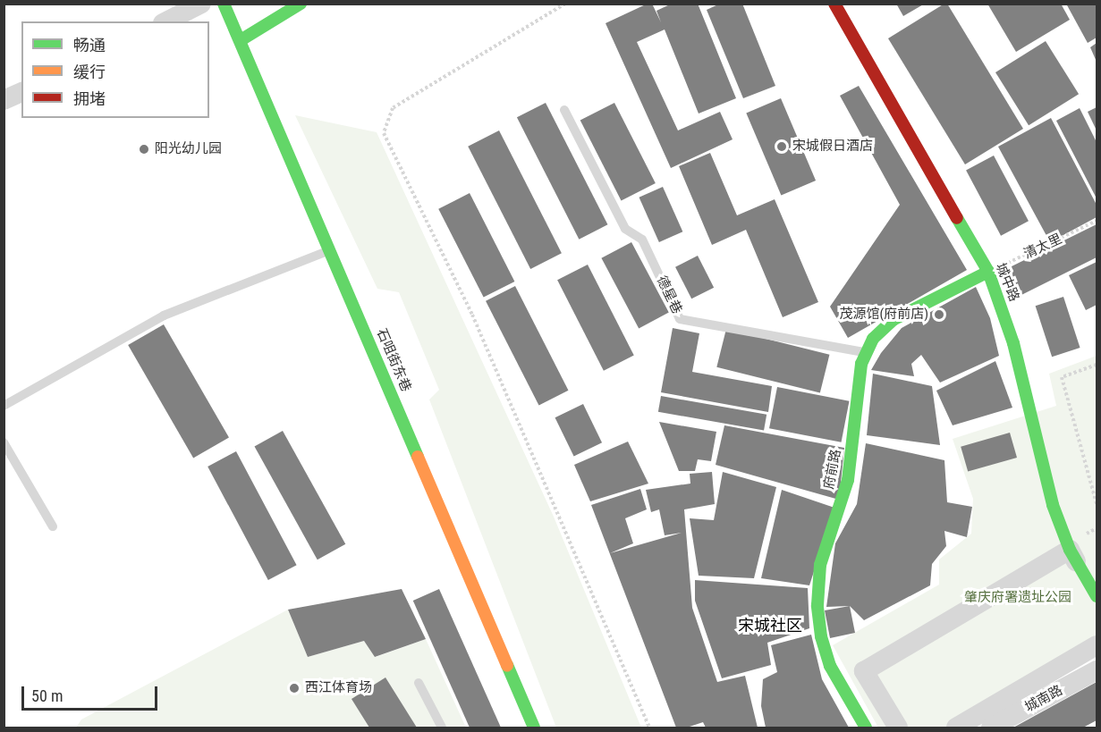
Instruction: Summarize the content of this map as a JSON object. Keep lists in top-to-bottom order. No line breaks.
{"streets":{"street":["城中路","石咀街东巷","府前路","城南路"],"lane":["德星巷"],"path":["清太里"]},"crossings":[["清太里","城中路"],["清太里","府前路"],["城中路","府前路"],["德星巷","府前路"]],"districts":["宋城社区"],"parks":["肇庆府署遗址公园"],"places":["宋城假日酒店","阳光幼儿园","茂源馆(府前店)","西江体育场"],"legend":["畅通","缓行","拥堵"],"scale_bar":"50 m"}
